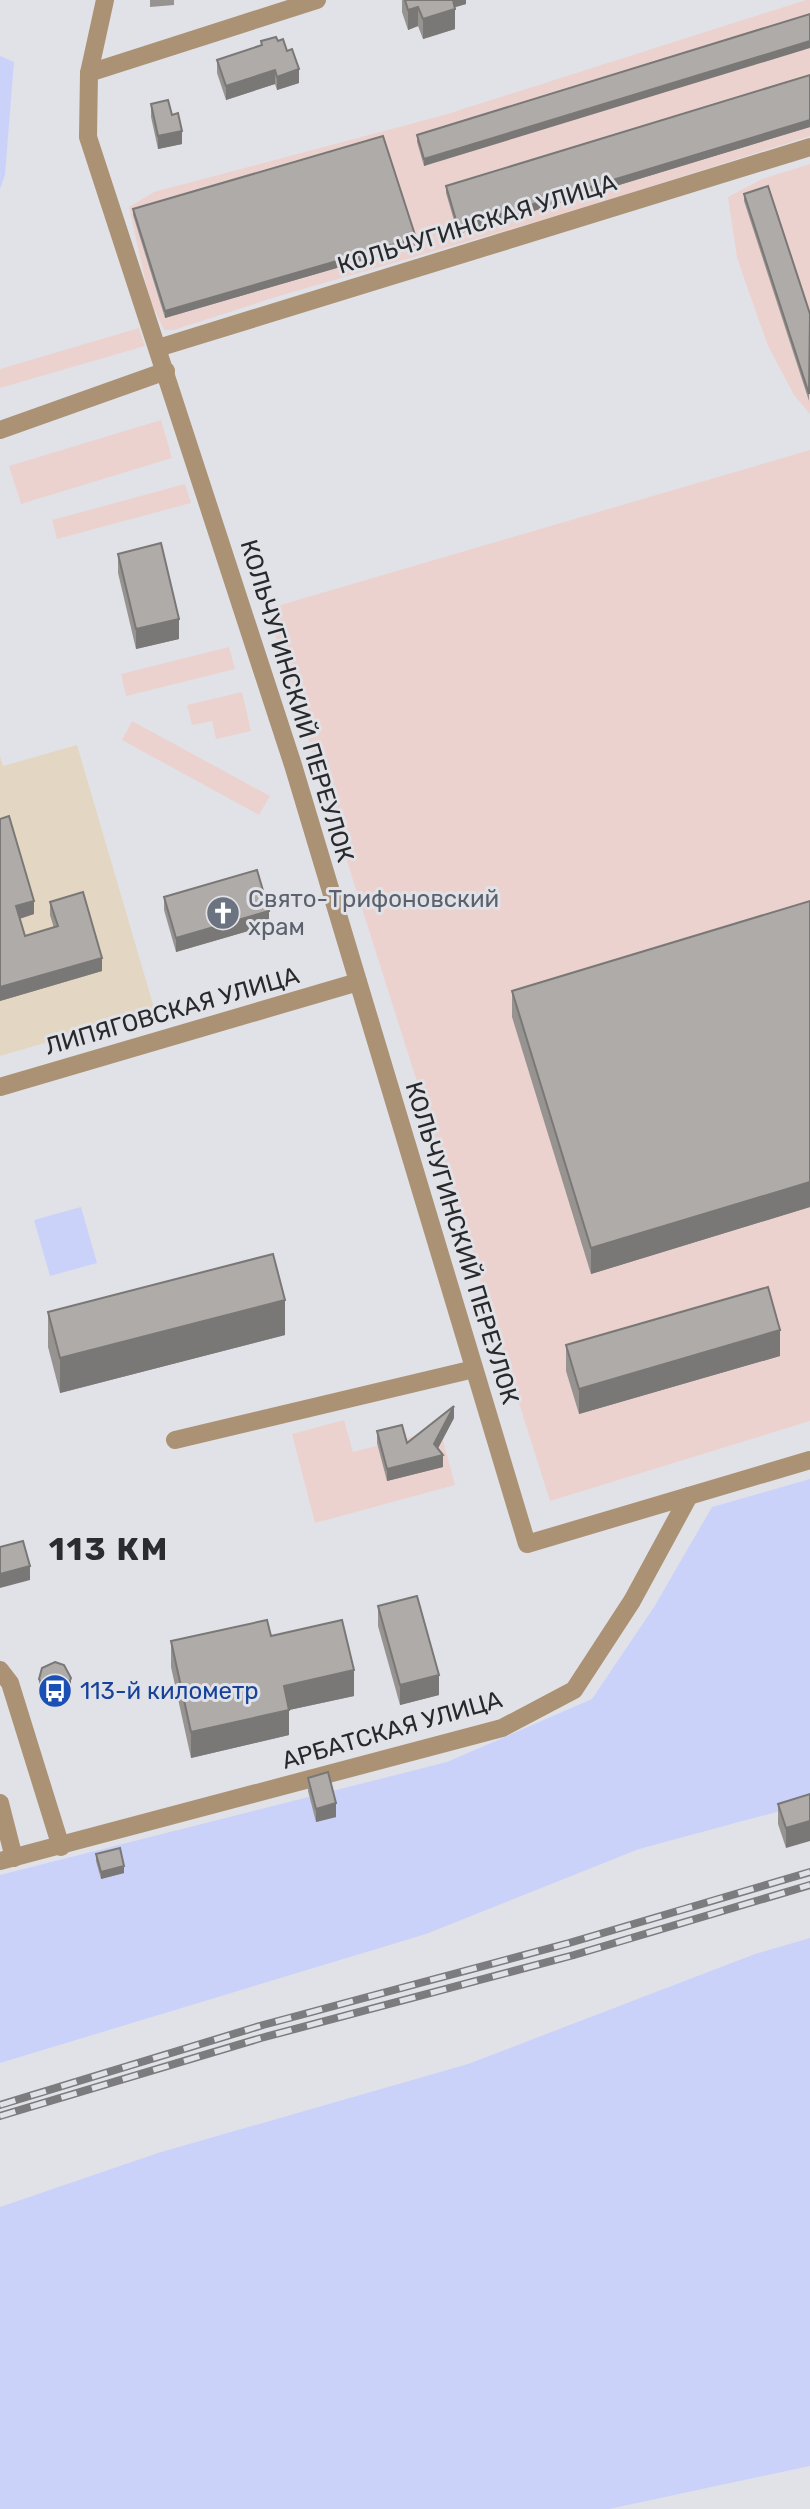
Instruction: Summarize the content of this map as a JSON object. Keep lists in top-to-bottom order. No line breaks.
{"streets":{"street":["КОЛЬЧУГИНСКАЯ УЛИЦА","КОЛЬЧУГИНСКИЙ ПЕРЕУЛОК","ЛИПЯГОВСКАЯ УЛИЦА","АРБАТСКАЯ УЛИЦА"]},"crossings":[["КОЛЬЧУГИНСКАЯ УЛИЦА","КОЛЬЧУГИНСКИЙ ПЕРЕУЛОК"],["КОЛЬЧУГИНСКИЙ ПЕРЕУЛОК","ЛИПЯГОВСКАЯ УЛИЦА"],["КОЛЬЧУГИНСКИЙ ПЕРЕУЛОК","АРБАТСКАЯ УЛИЦА"]],"districts":["113 КМ"],"places":{"church":["Свято-Трифоновский храм"],"bus stop":["113-й километр"]}}
